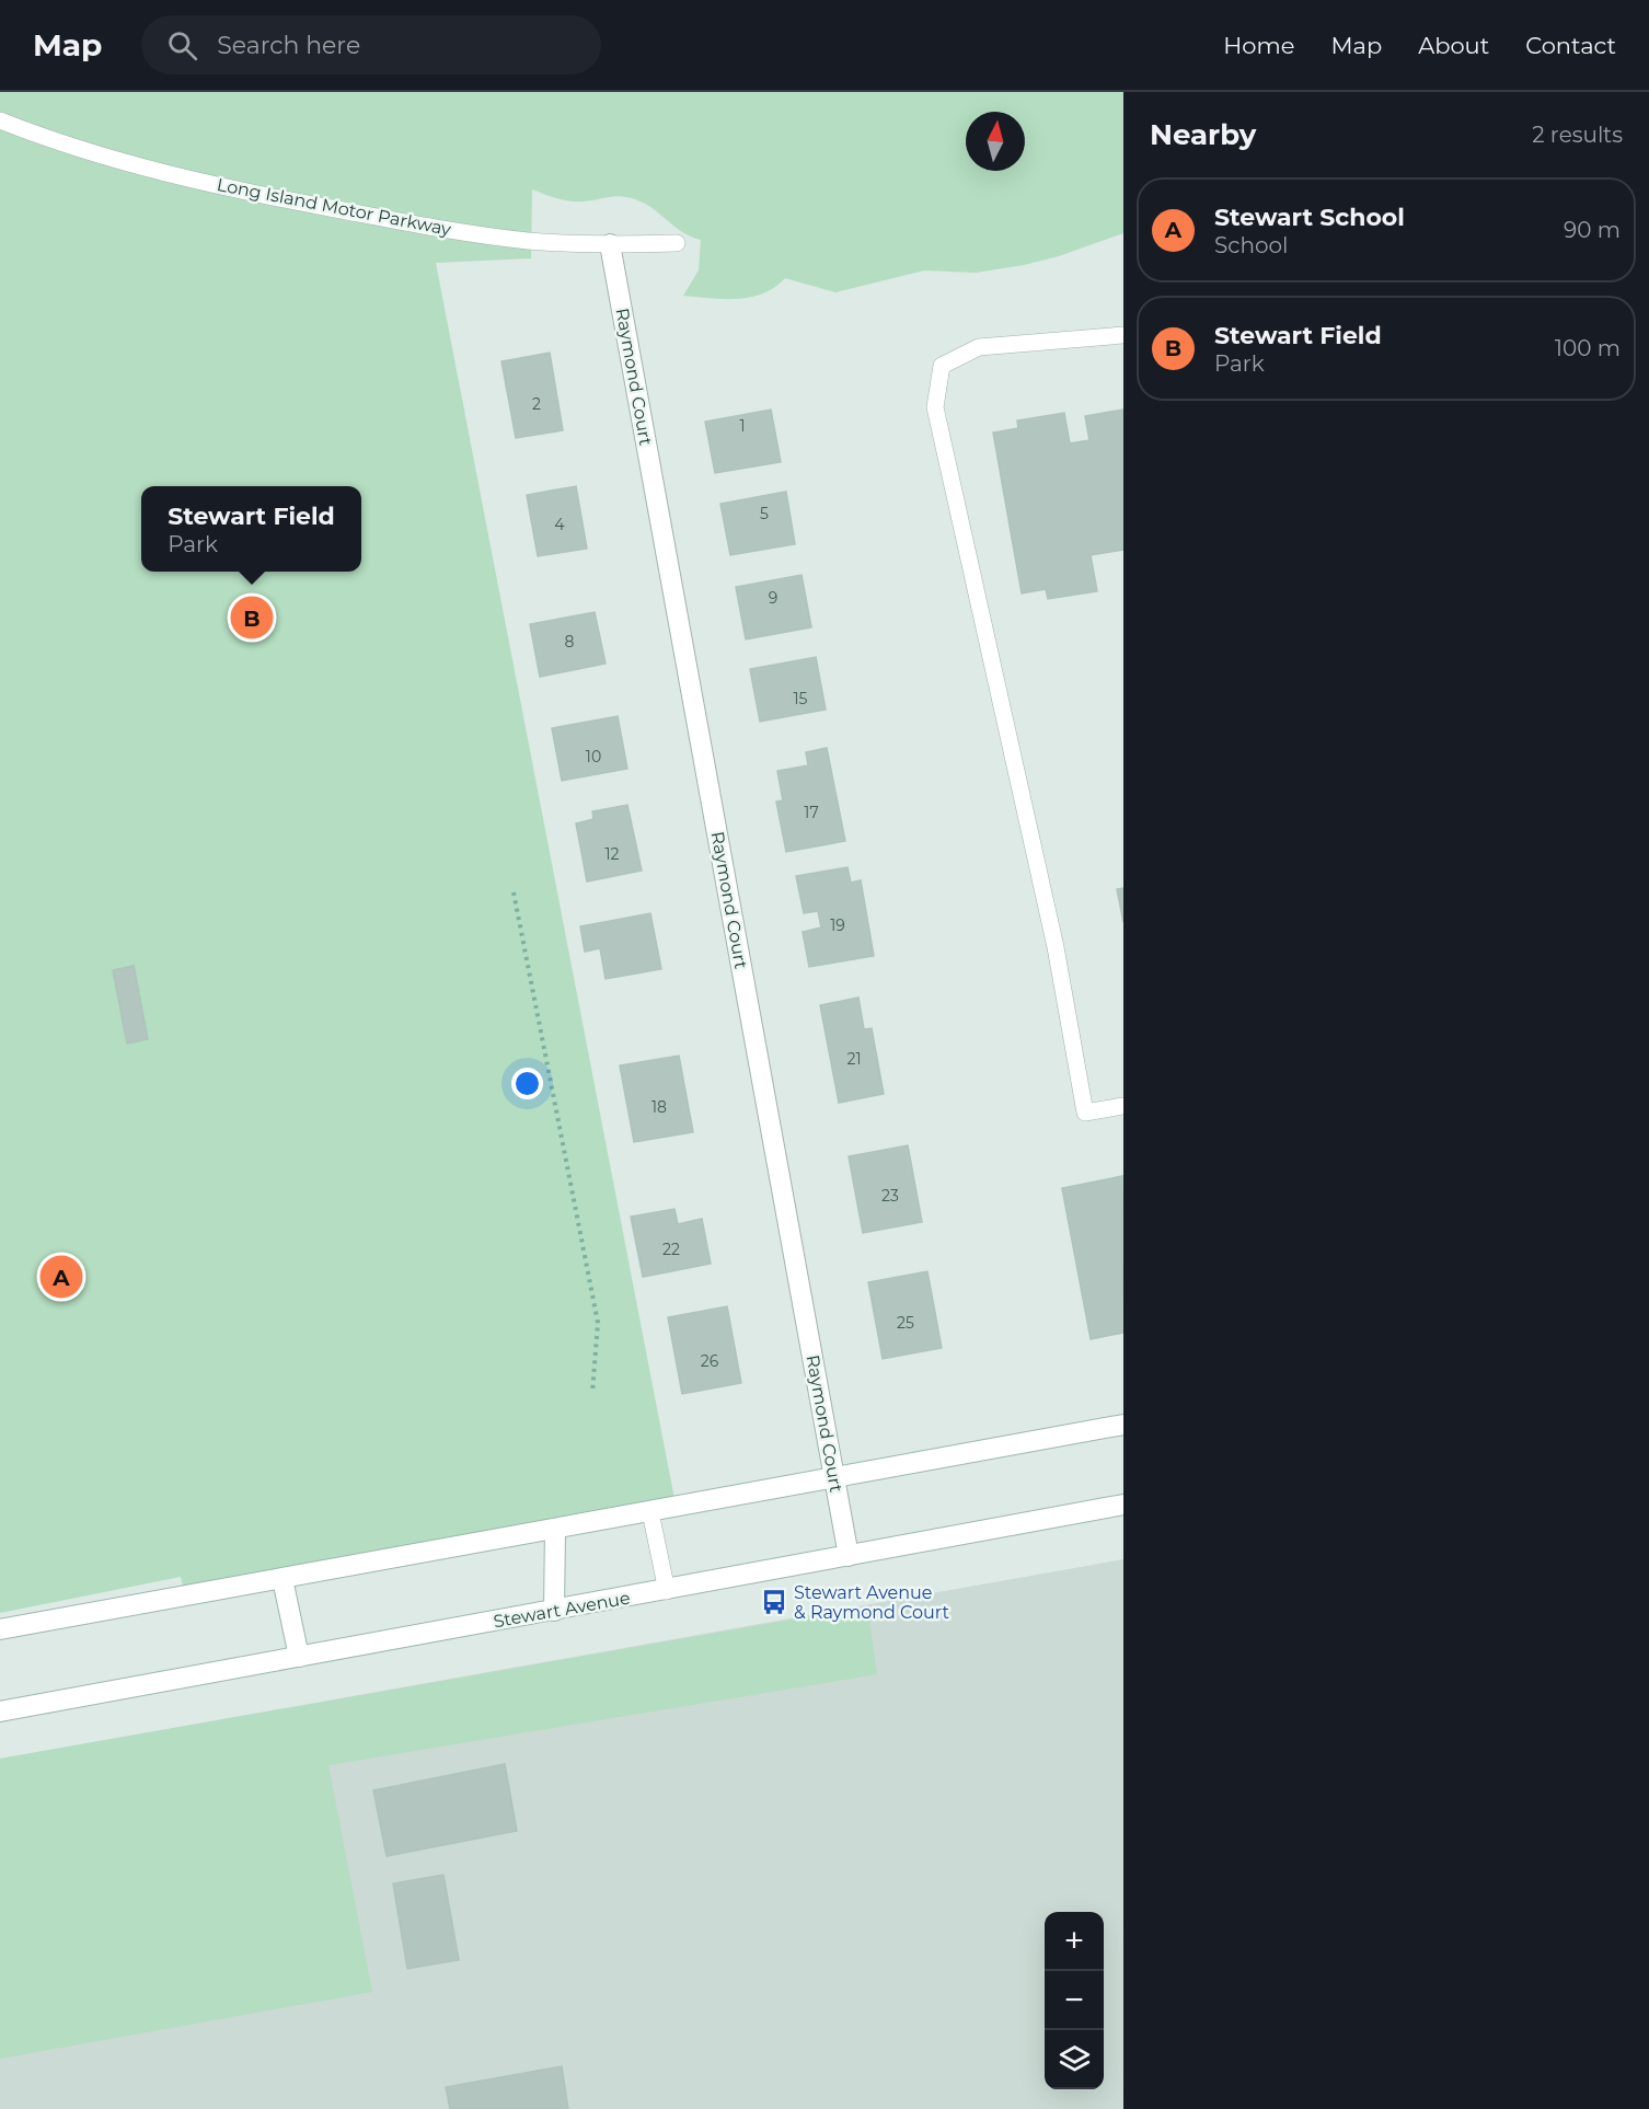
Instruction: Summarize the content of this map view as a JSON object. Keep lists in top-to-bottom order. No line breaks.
{"streets":{"main road":["Raymond Court","Stewart Avenue"],"lane":["Long Island Motor Parkway"]},"crossings":[["Long Island Motor Parkway","Raymond Court"],["Raymond Court","Stewart Avenue"]],"places":{"bus stop":["Stewart Avenue & Raymond Court"]},"house_numbers":["2","1","5","4","9","8","15","10","17","12","19","21","18","23","22","25","26"],"north":"top","page":{"header":"Map","search":"Search here","nav":["Home","Map","About","Contact"],"heading":["Nearby","2 results"],"list":[{"mark":"A","name":"Stewart School","note":"School","value":"90 m"},{"mark":"B","name":"Stewart Field","note":"Park","value":"100 m"}],"popup":["Stewart Field","Park"],"pins":["B","A"],"map_buttons":["+","−"]}}
